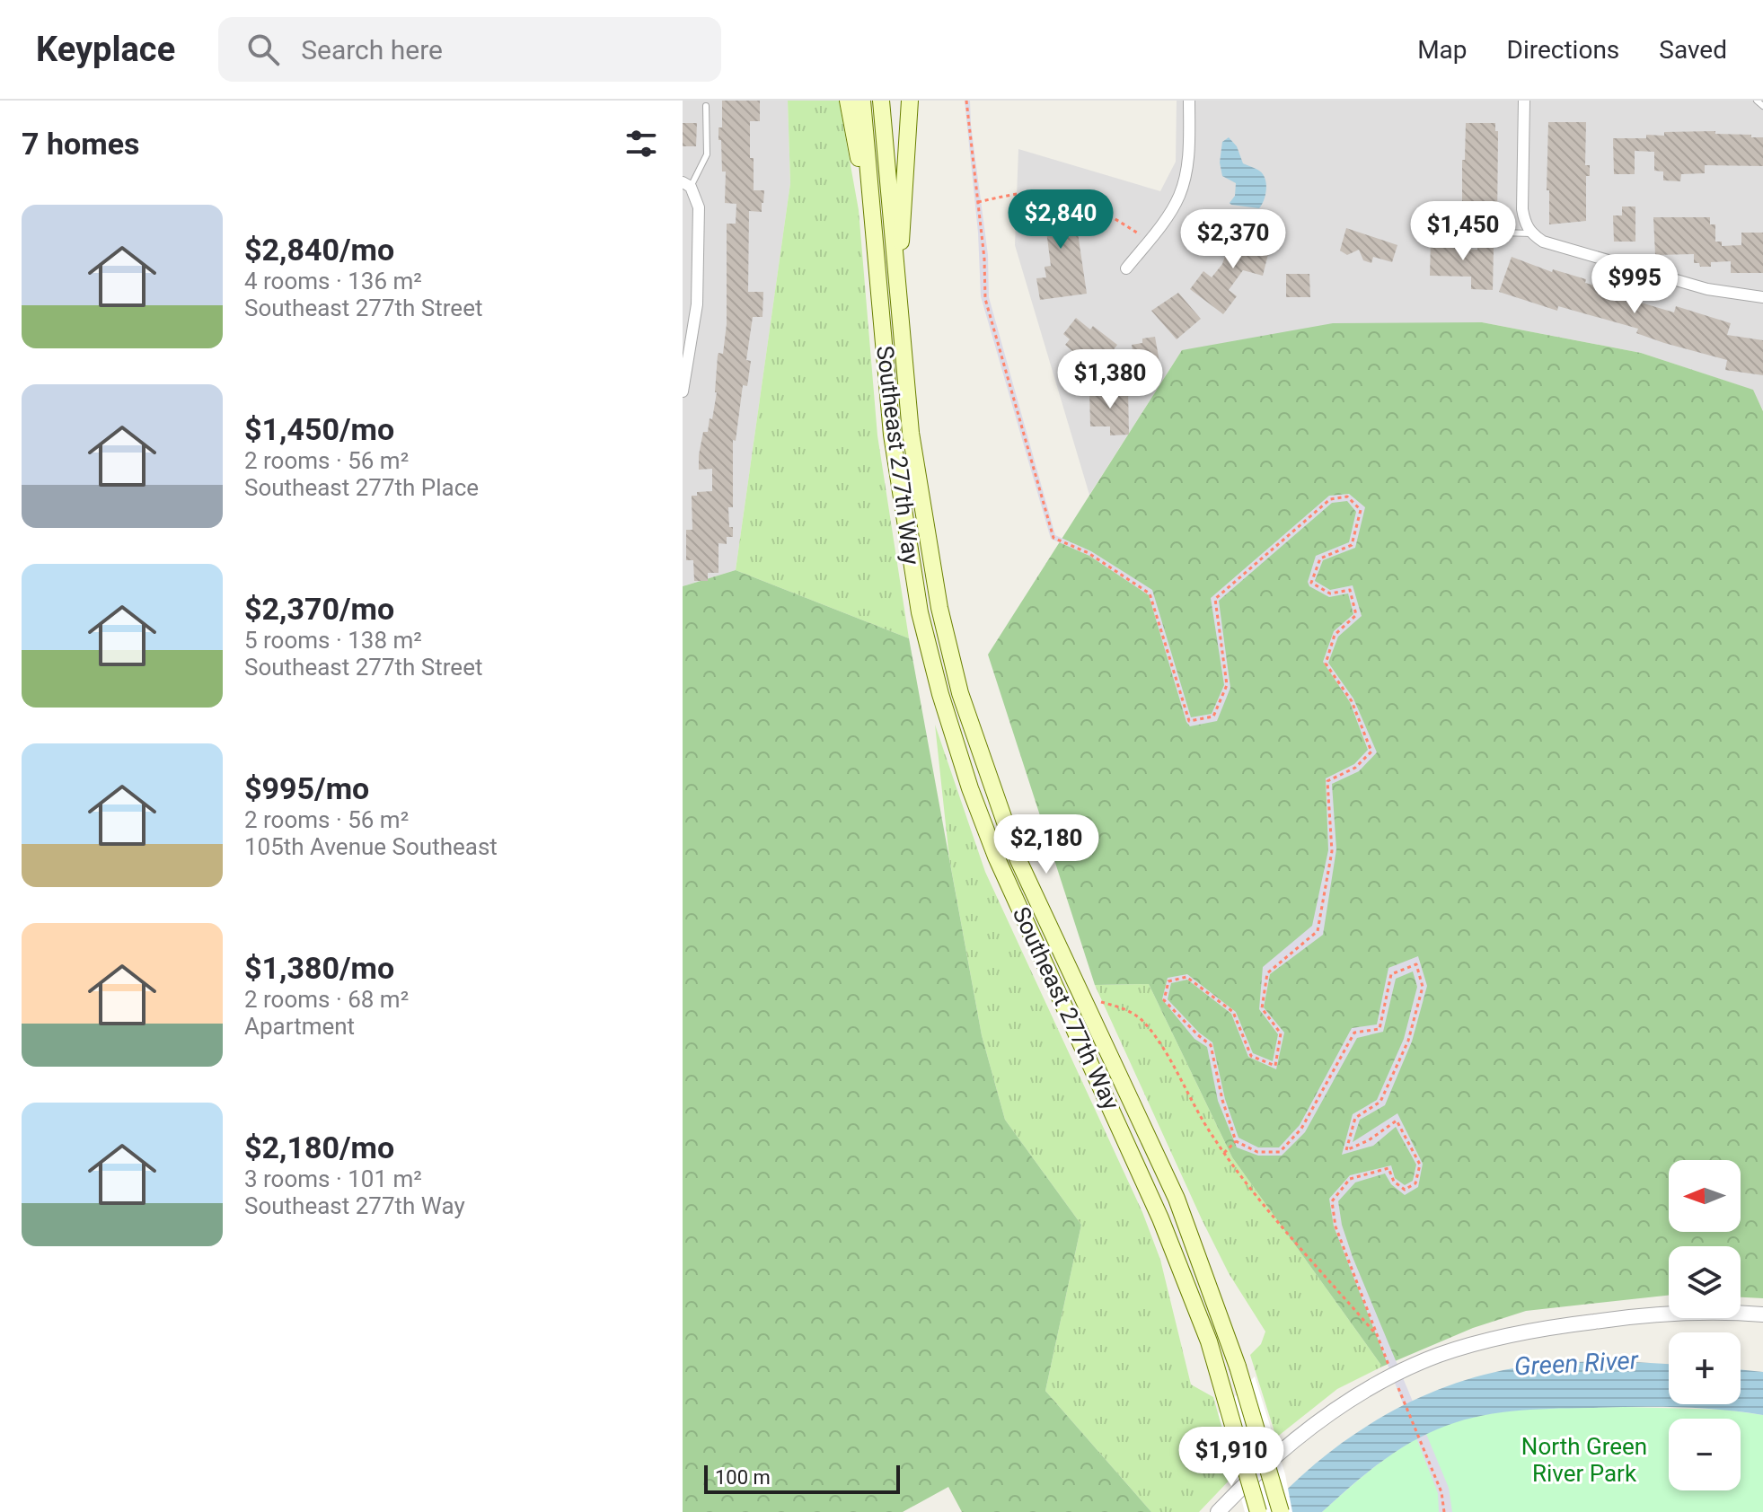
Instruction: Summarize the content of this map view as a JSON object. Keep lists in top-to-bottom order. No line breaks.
{"streets":{"main road":["Southeast 277th Way"]},"water":["Green River"],"parks":["North Green River Park"],"scale_bar":"100 m","north":"left","page":{"header":"Keyplace","search":"Search here","nav":["Map","Directions","Saved"],"heading":"7 homes","list":[{"name":"$2,840/mo","note":"4 rooms · 136 m² · Southeast 277th Street"},{"name":"$1,450/mo","note":"2 rooms · 56 m² · Southeast 277th Place"},{"name":"$2,370/mo","note":"5 rooms · 138 m² · Southeast 277th Street"},{"name":"$995/mo","note":"2 rooms · 56 m² · 105th Avenue Southeast"},{"name":"$1,380/mo","note":"2 rooms · 68 m² · Apartment"},{"name":"$2,180/mo","note":"3 rooms · 101 m² · Southeast 277th Way"}],"price":["$2,840","$1,450","$2,370","$995","$1,380","$2,180","$1,910"],"map_buttons":["+","−"],"scale":"100 m"}}
